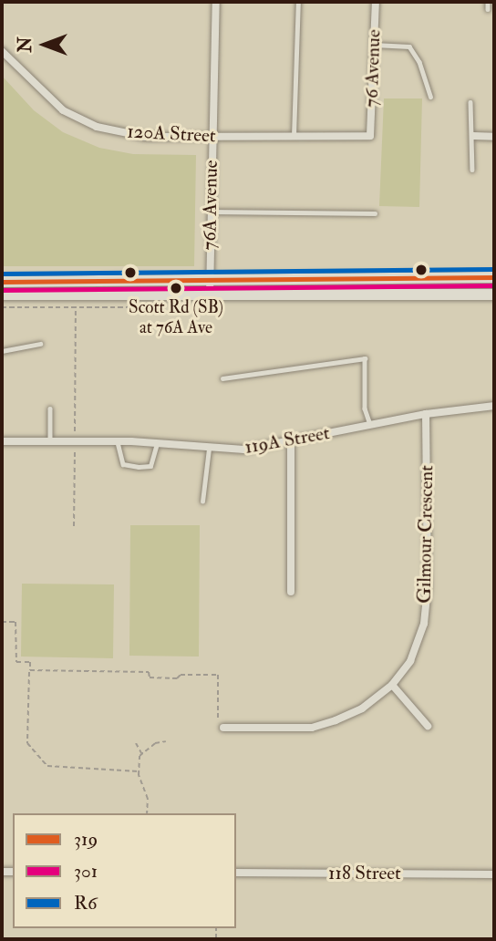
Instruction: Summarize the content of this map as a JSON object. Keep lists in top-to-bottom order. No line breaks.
{"streets":{"street":["76 Avenue","120A Street","76A Avenue","119A Street","Gilmour Crescent","118 Street"]},"crossings":[["76 Avenue","120A Street"],["120A Street","76A Avenue"],["119A Street","Gilmour Crescent"]],"places":["Scott Rd (SB) at 76A Ave"],"lines":["transit line R6","transit line 319","transit line 301"],"legend":["319","301","R6"],"north":"left"}
